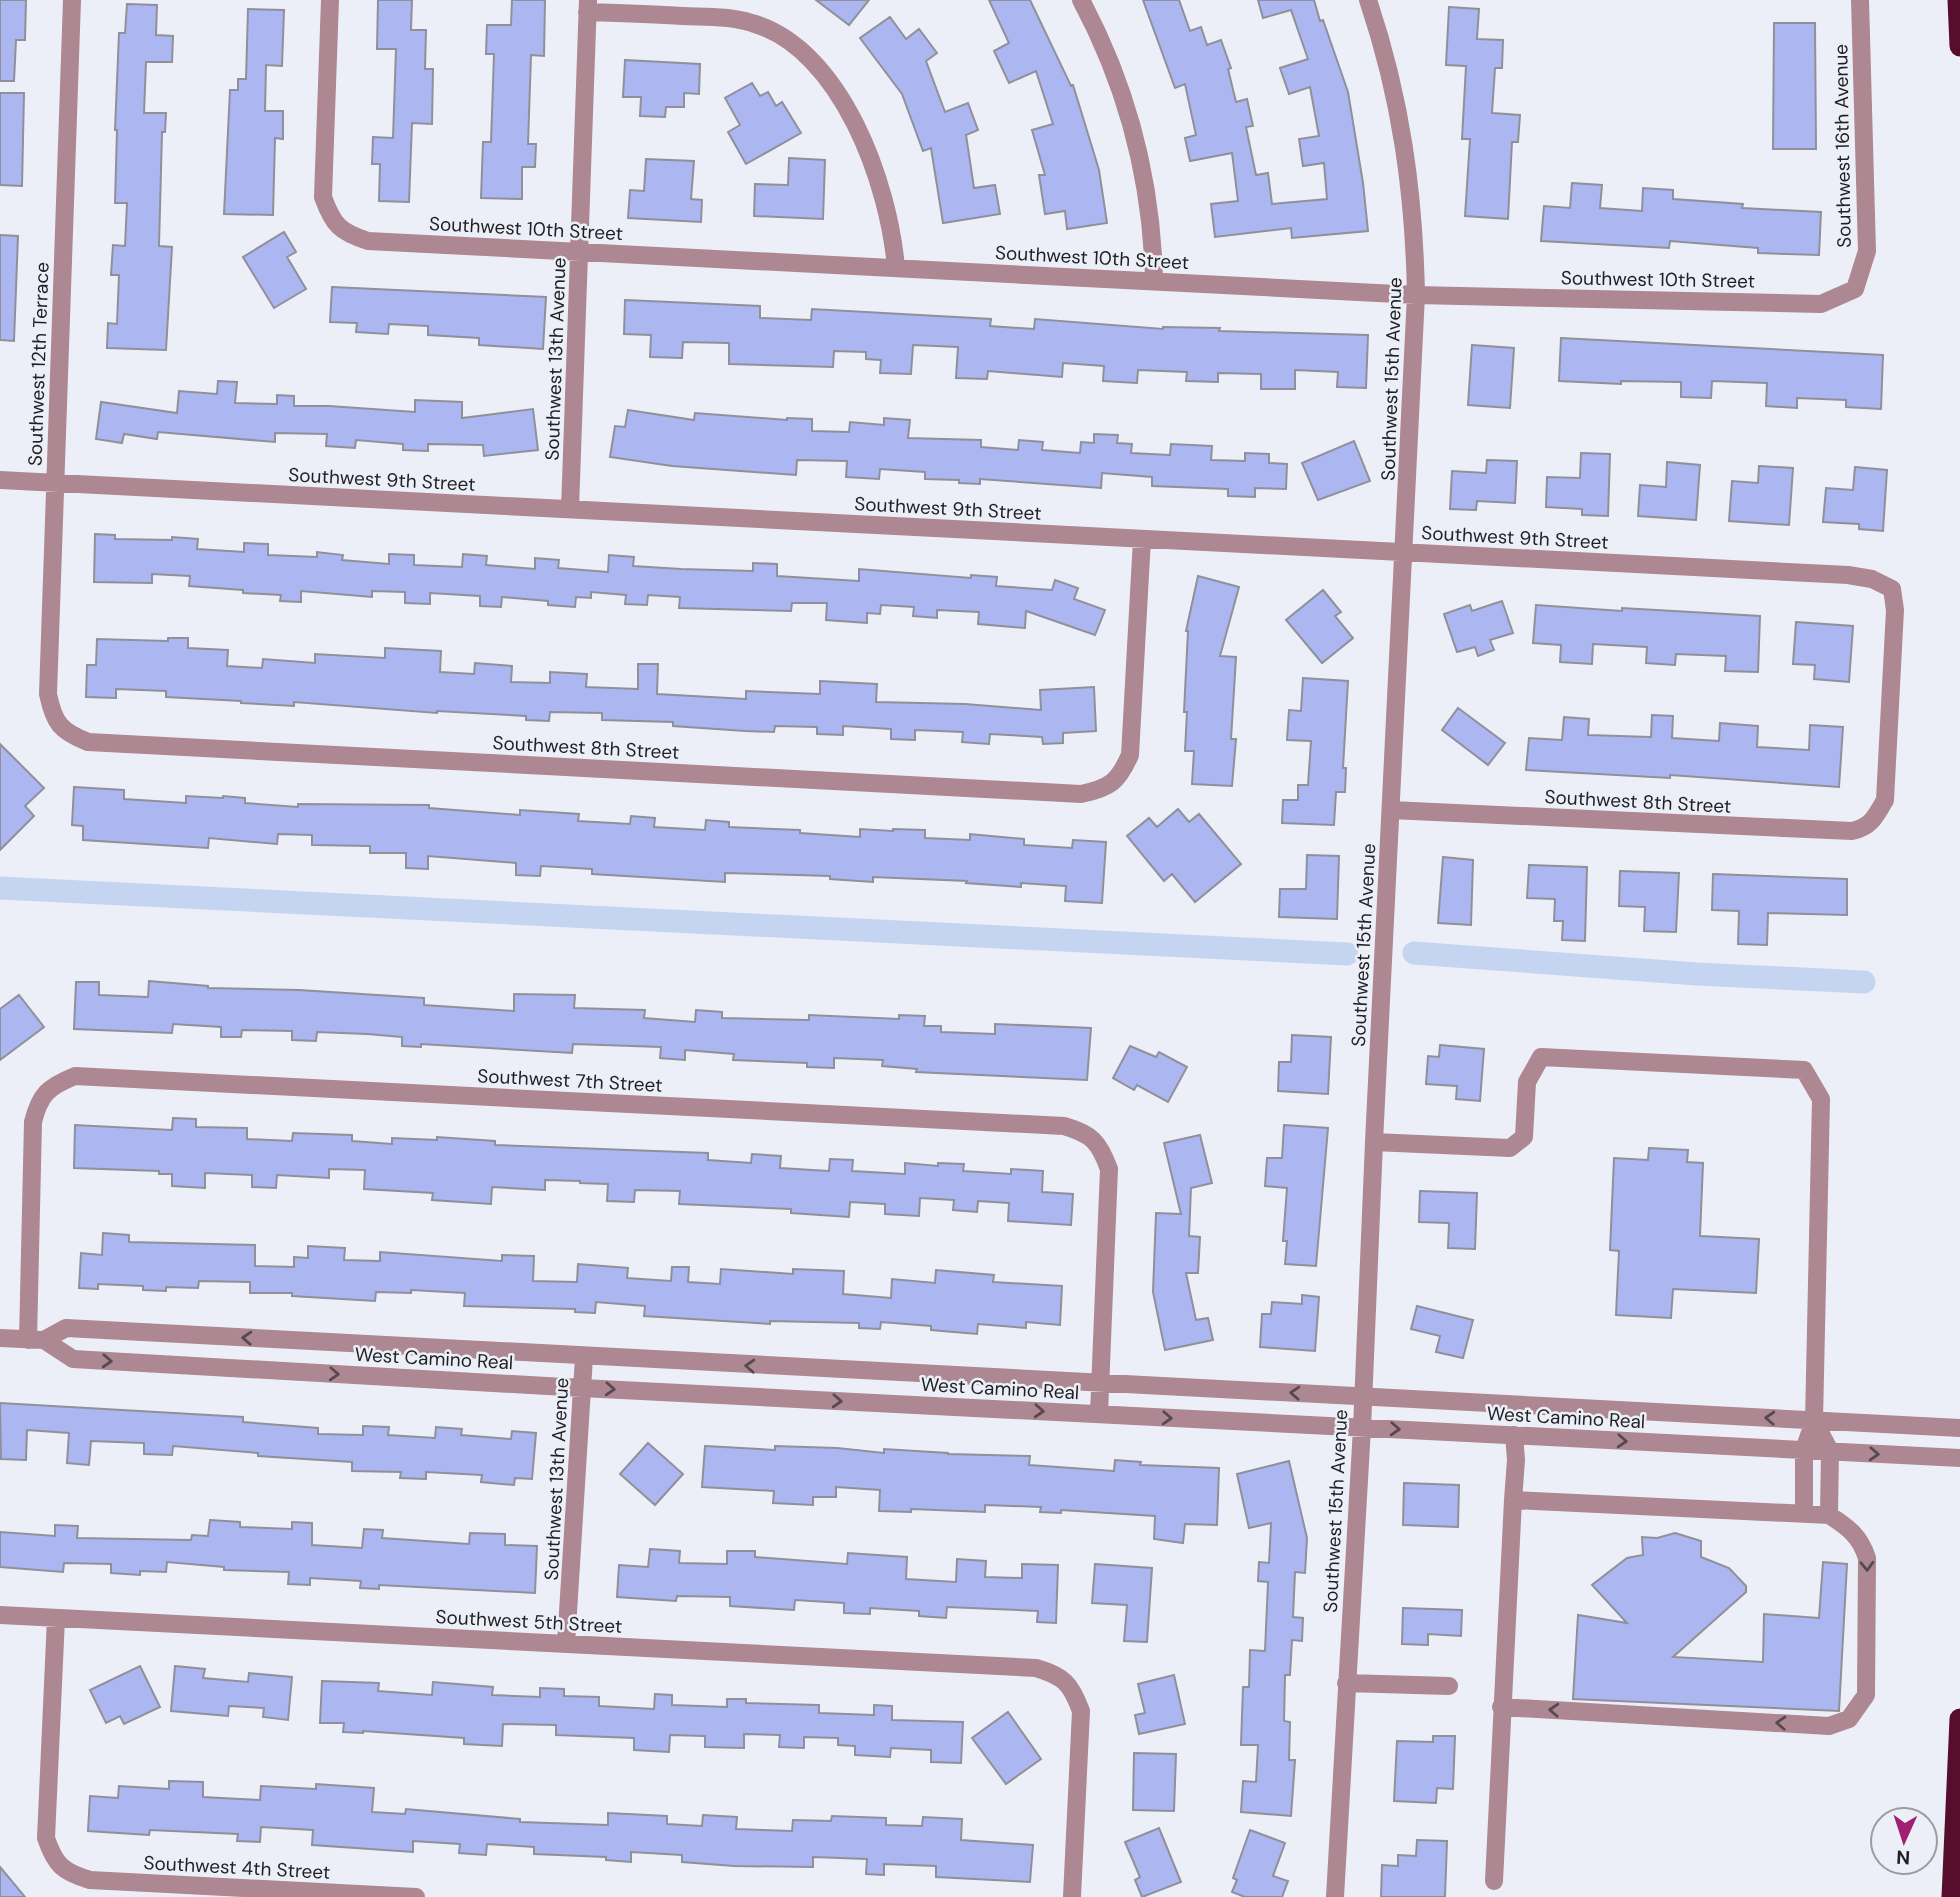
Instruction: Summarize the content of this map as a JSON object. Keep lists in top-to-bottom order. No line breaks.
{"streets":{"street":["Southwest 16th Avenue","Southwest 10th Street","Southwest 13th Avenue","Southwest 12th Terrace","Southwest 15th Avenue","Southwest 9th Street","Southwest 8th Street","Southwest 7th Street","West Camino Real","Southwest 5th Street","Southwest 4th Street"]},"crossings":[["Southwest 16th Avenue","Southwest 10th Street"],["Southwest 10th Street","Southwest 13th Avenue"],["Southwest 10th Street","Southwest 15th Avenue"],["Southwest 13th Avenue","Southwest 9th Street"],["Southwest 13th Avenue","West Camino Real"],["Southwest 13th Avenue","Southwest 5th Street"],["Southwest 12th Terrace","Southwest 9th Street"],["Southwest 12th Terrace","Southwest 8th Street"],["Southwest 15th Avenue","Southwest 9th Street"],["Southwest 15th Avenue","Southwest 8th Street"],["Southwest 15th Avenue","West Camino Real"],["Southwest 9th Street","Southwest 8th Street"],["Southwest 7th Street","West Camino Real"],["Southwest 5th Street","Southwest 4th Street"]],"north":"bottom"}
